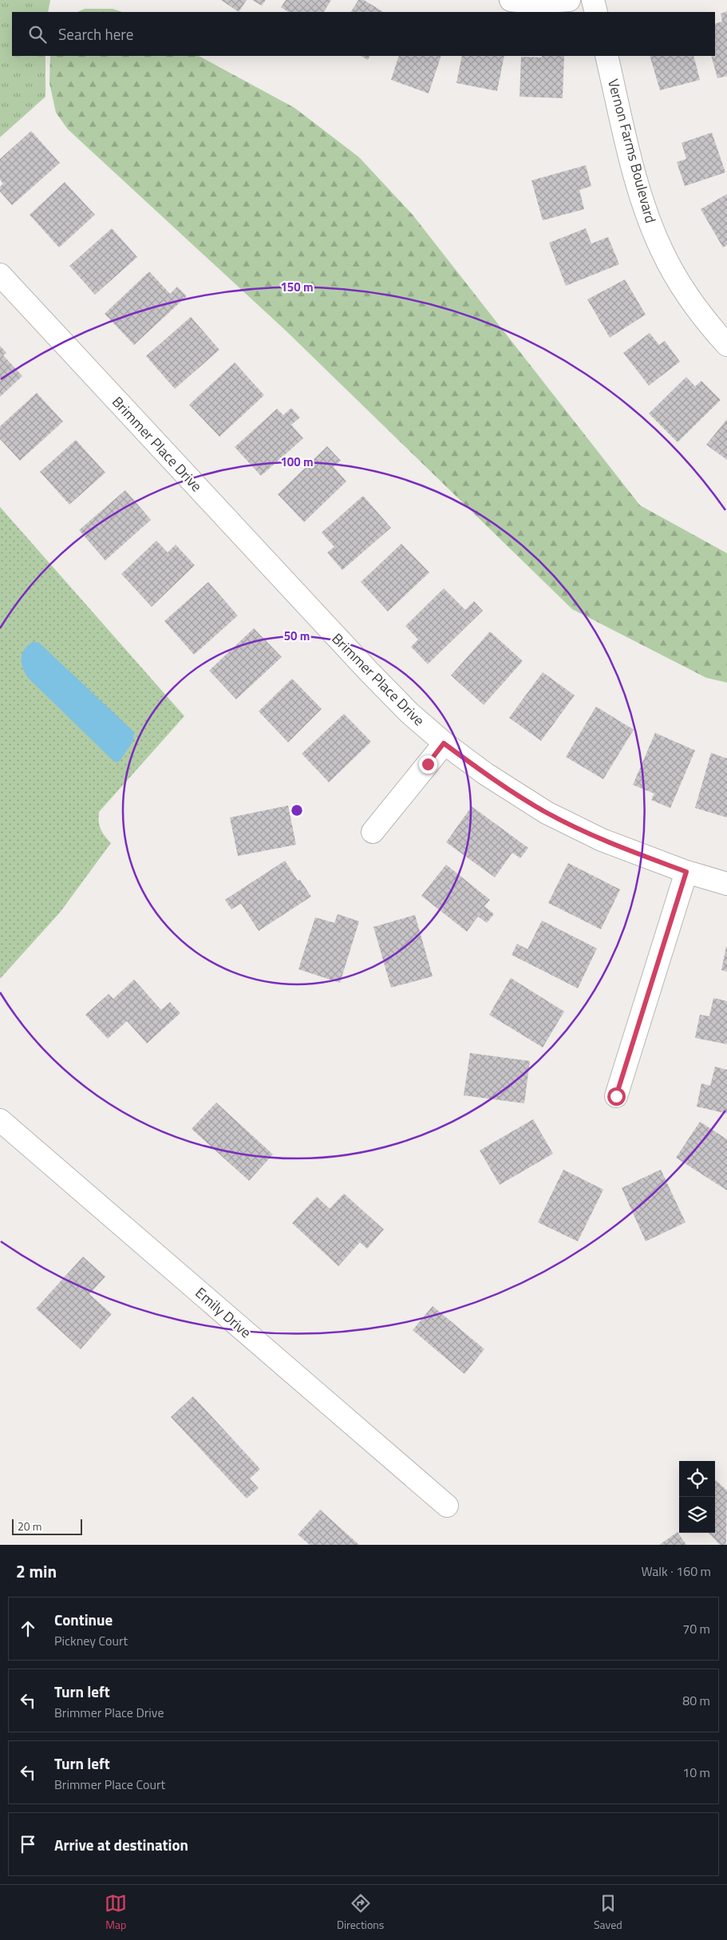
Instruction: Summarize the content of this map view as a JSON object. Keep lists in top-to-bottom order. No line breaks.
{"streets":{"street":["Vernon Farms Boulevard","Brimmer Place Drive","Emily Drive"]},"scale_bar":"20 m","page":{"search":"Search here","scale":"20 m","heading":["2 min","Walk · 160 m"],"list":[["Continue","Pickney Court","70 m"],["Turn left","Brimmer Place Drive","80 m"],["Turn left","Brimmer Place Court","10 m"],"Arrive at destination"],"nav":["Map","Directions","Saved"]},"rings":["150 m","100 m","50 m"]}
